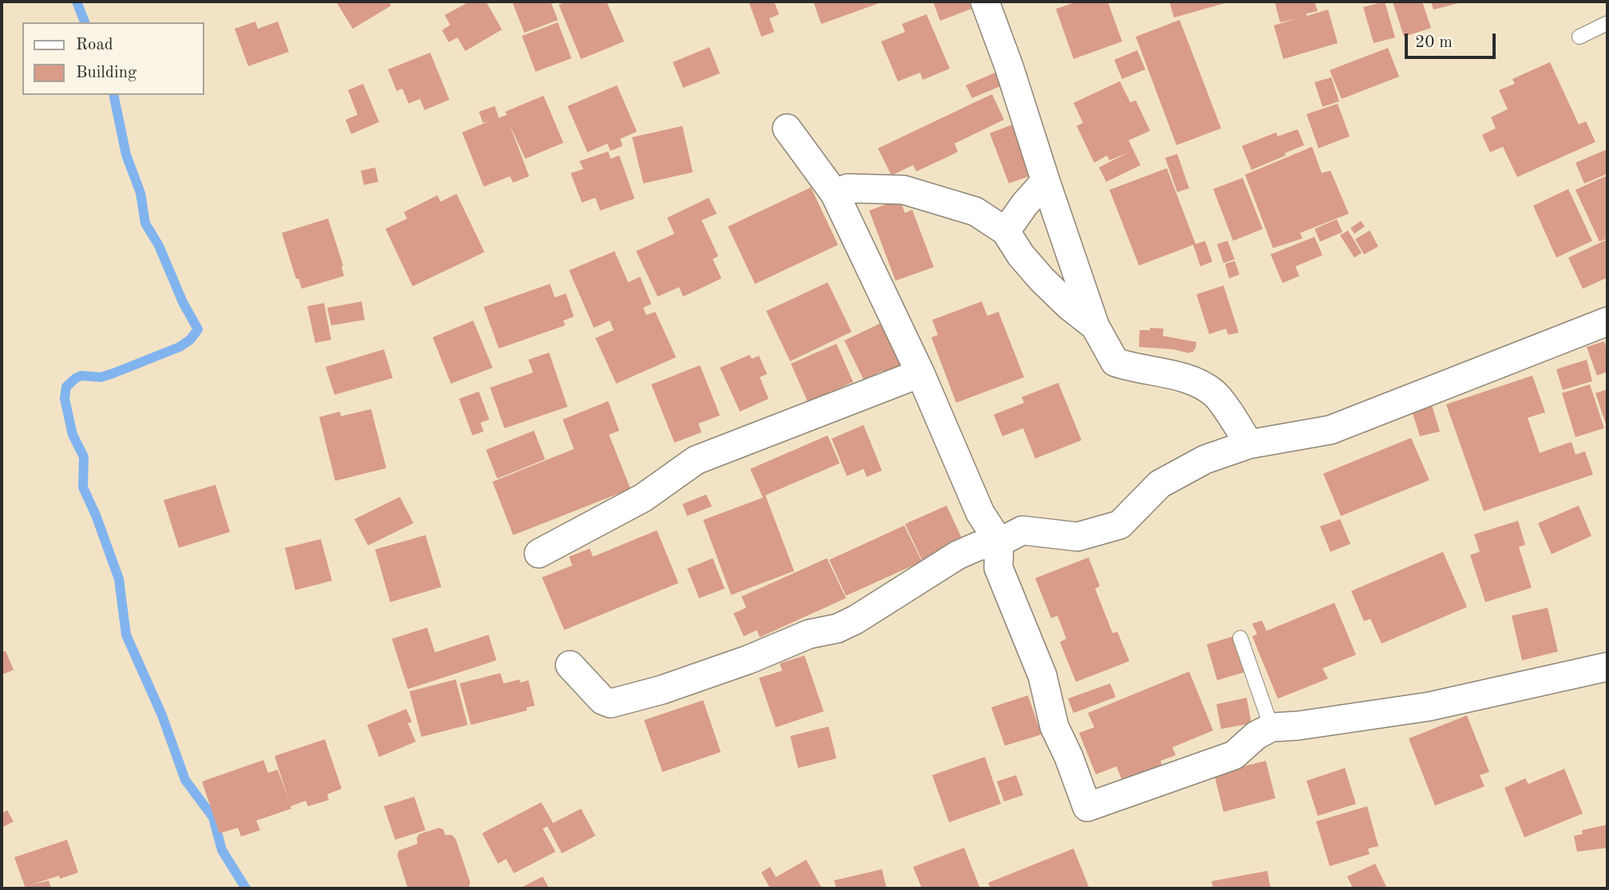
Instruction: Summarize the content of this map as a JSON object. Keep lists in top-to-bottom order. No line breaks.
{"legend":["Road","Building"],"scale_bar":"20 m"}
